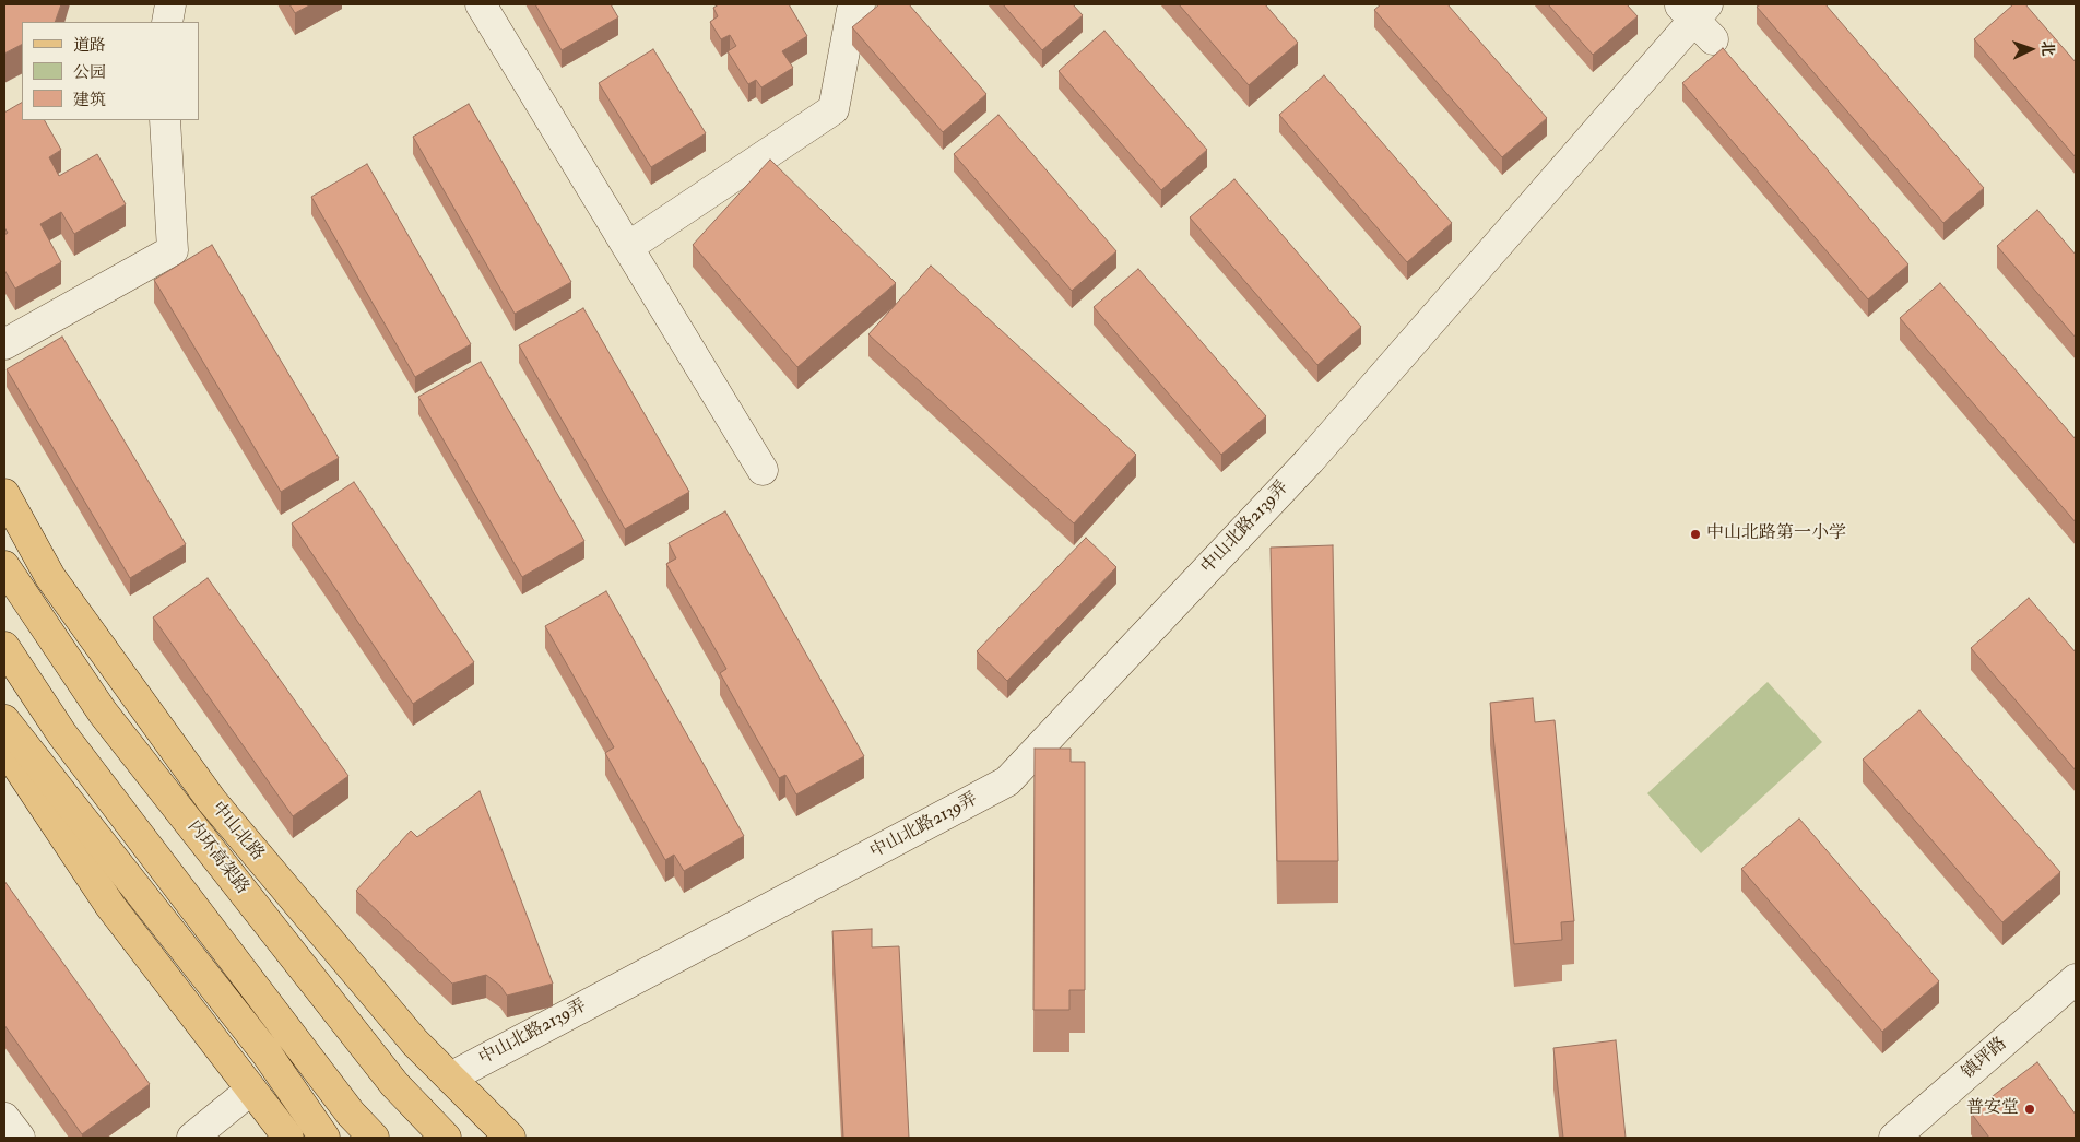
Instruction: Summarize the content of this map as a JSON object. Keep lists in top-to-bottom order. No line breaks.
{"streets":{"main road":["中山北路","内环高架路"],"street":["中山北路2139弄","镇坪路"]},"crossings":[["中山北路2139弄","中山北路"]],"places":["中山北路第一小学","普安堂"],"legend":["道路","公园","建筑"],"north":"right"}
